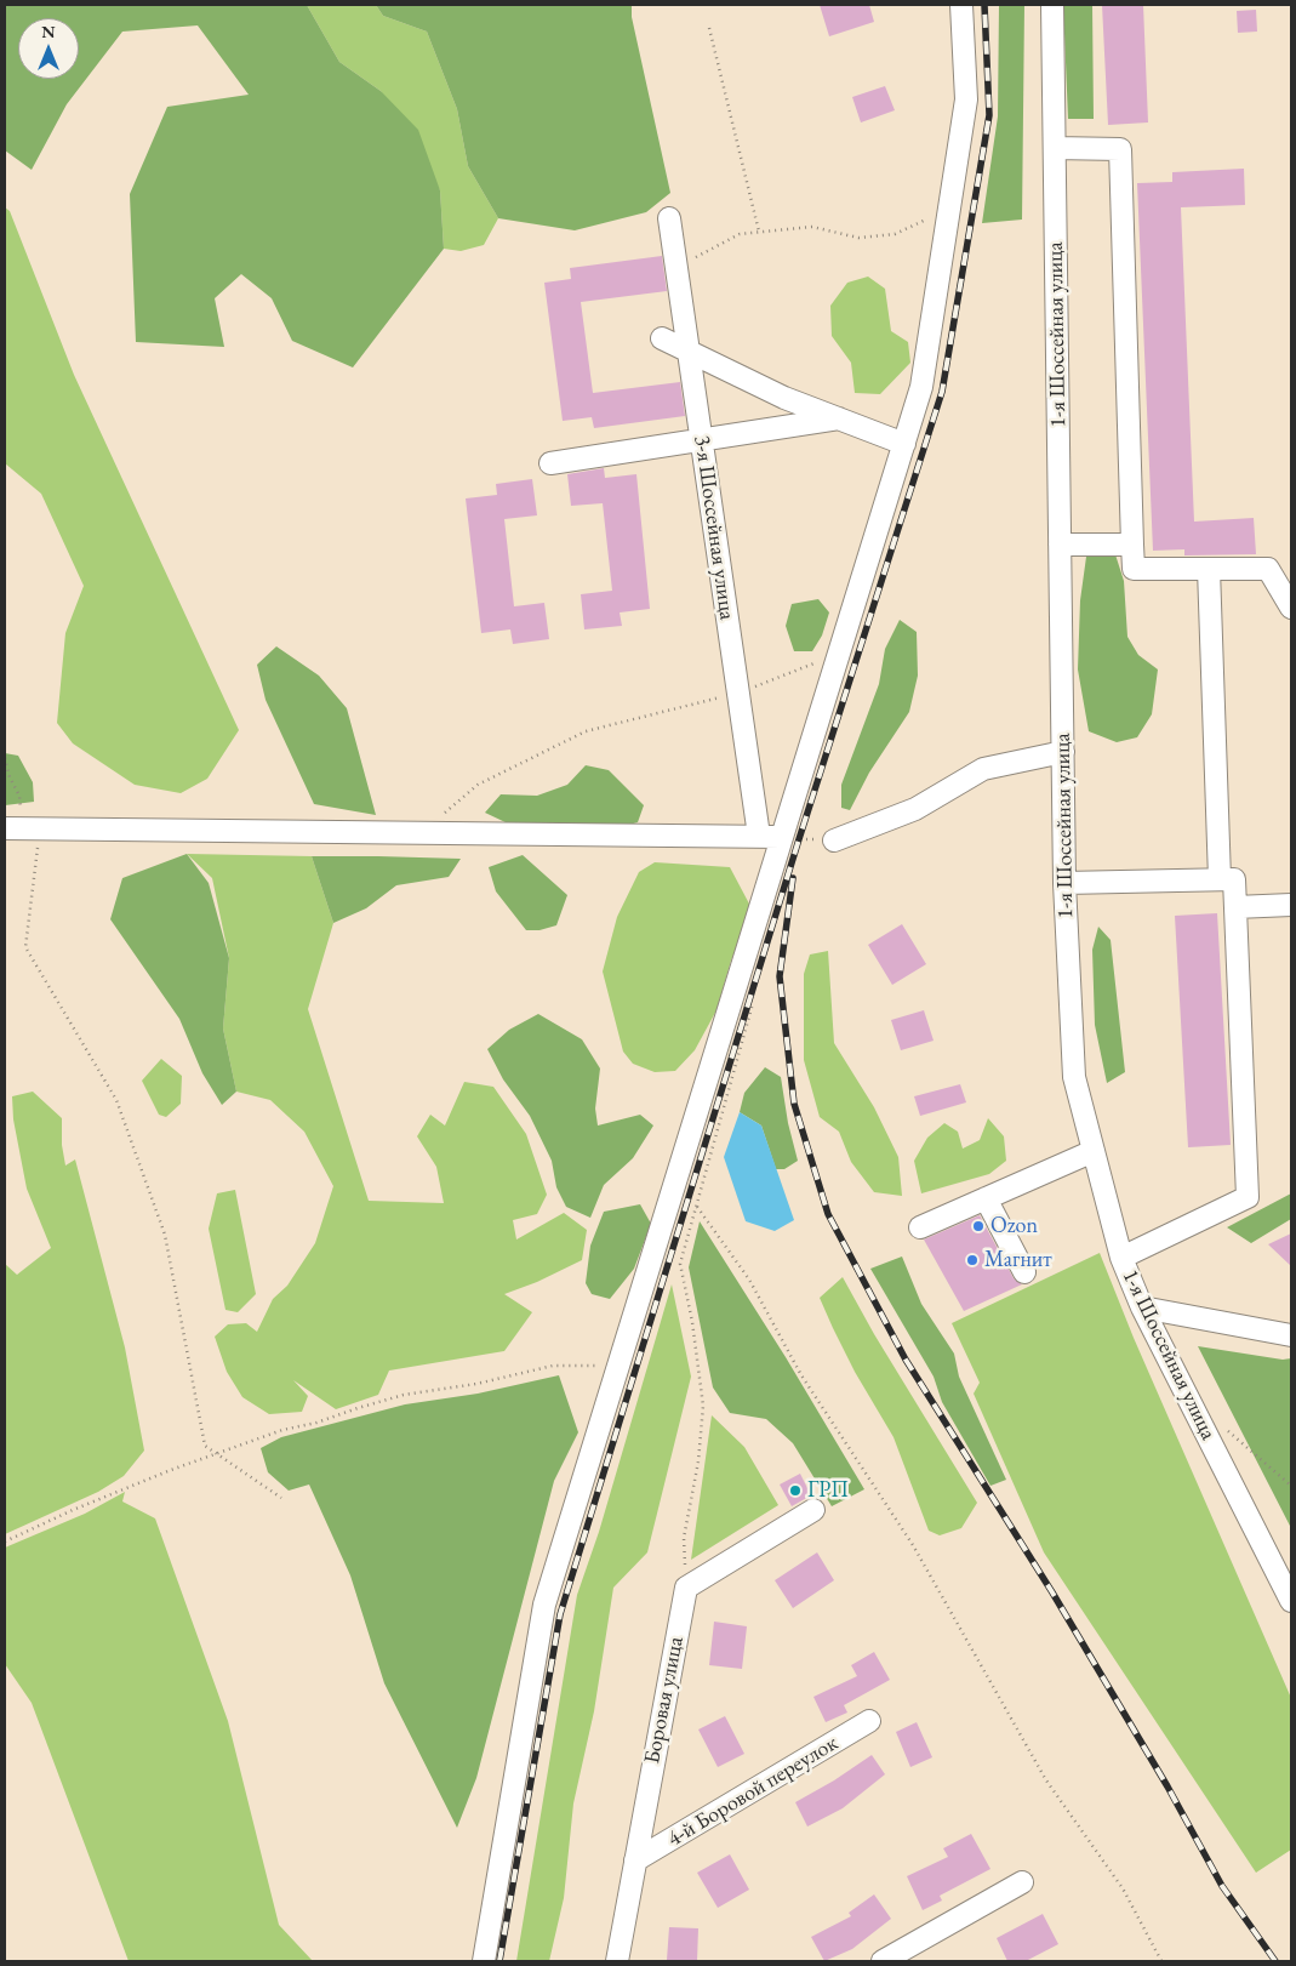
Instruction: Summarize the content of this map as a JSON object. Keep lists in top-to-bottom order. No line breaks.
{"streets":{"street":["1-я Шоссейная улица","3-я Шоссейная улица","Боровая улица","4-й Боровой переулок"]},"crossings":[["Боровая улица","4-й Боровой переулок"]],"places":["Ozon","Магнит","ГРП"],"north":"top"}
